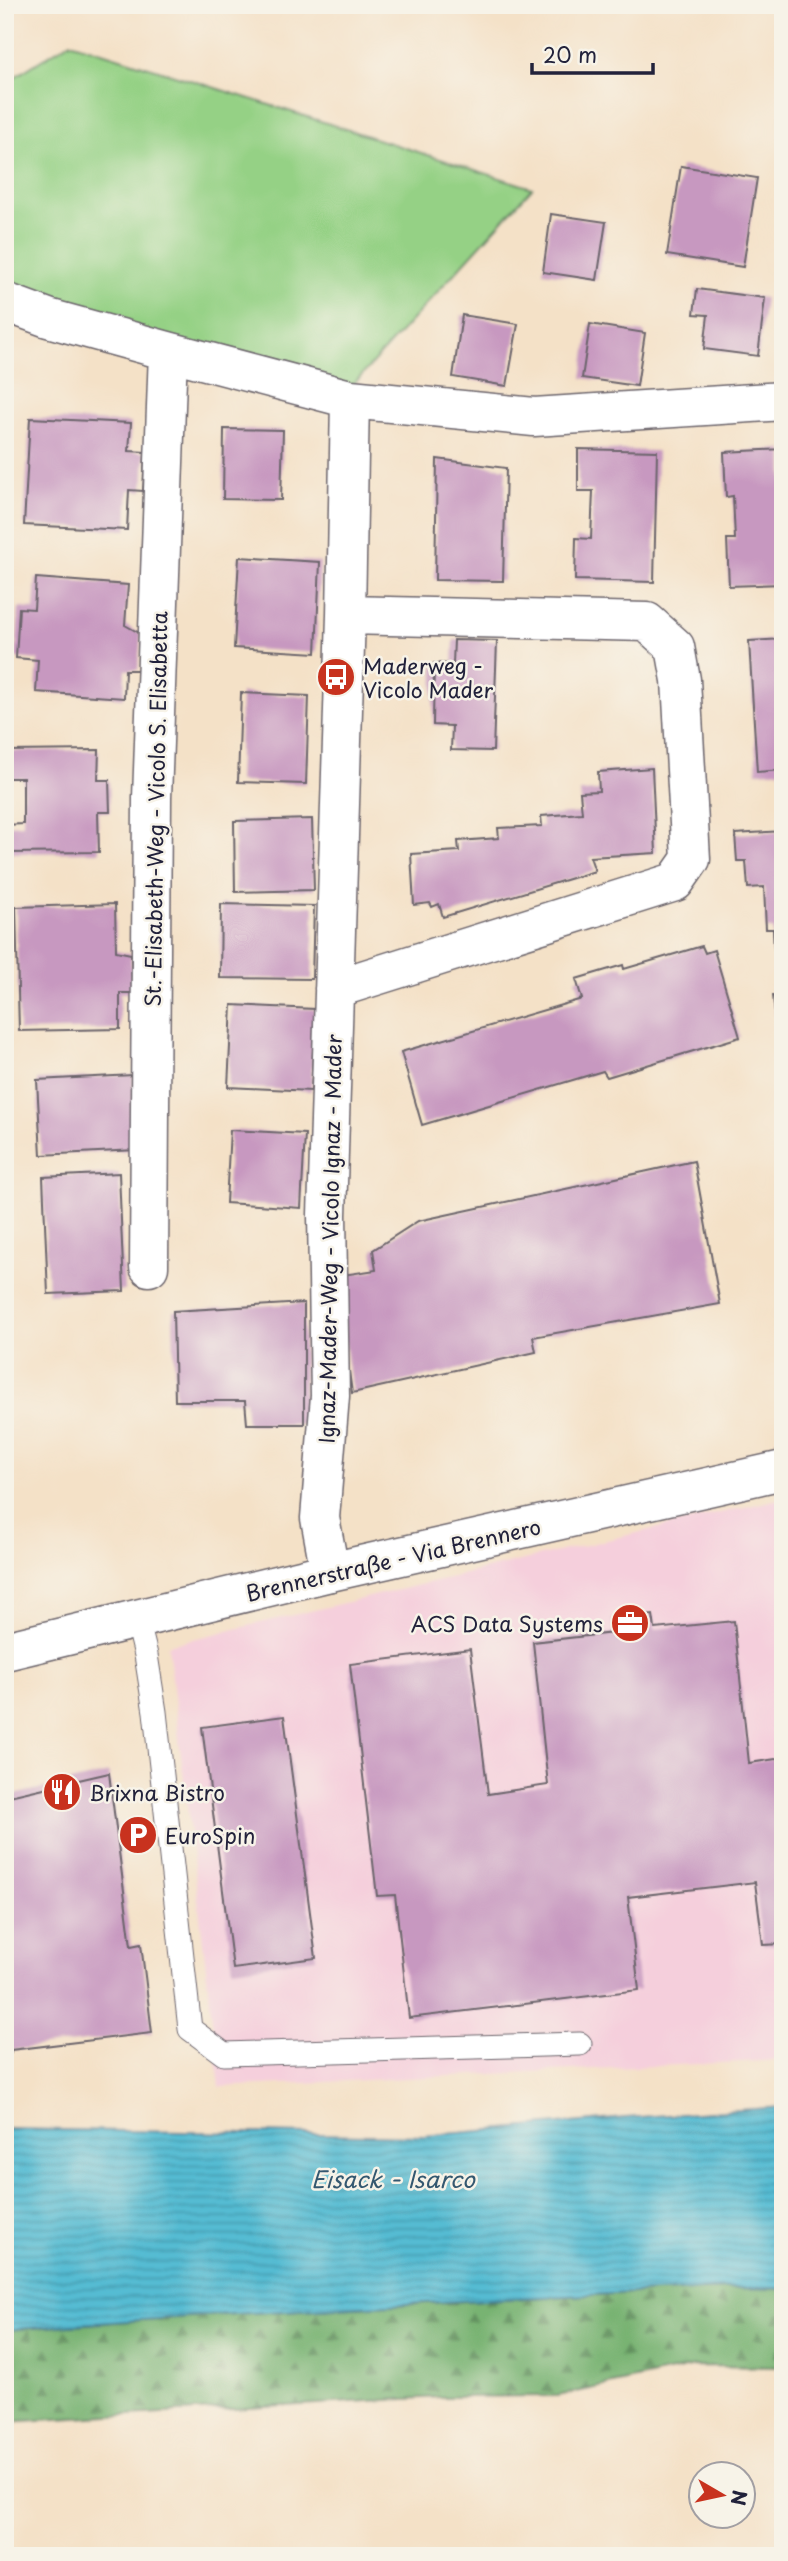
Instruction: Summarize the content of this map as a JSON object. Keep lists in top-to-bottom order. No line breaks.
{"streets":{"street":["St.-Elisabeth-Weg - Vicolo S. Elisabetta","Ignaz-Mader-Weg - Vicolo Ignaz - Mader","Brennerstraße - Via Brennero"]},"crossings":[["Ignaz-Mader-Weg - Vicolo Ignaz - Mader","Brennerstraße - Via Brennero"]],"water":["Eisack - Isarco"],"places":{"bus stop":["Maderweg - Vicolo Mader"],"office":["ACS Data Systems"],"restaurant":["Brixna Bistro"],"parking":["EuroSpin"]},"scale_bar":"20 m","north":"right"}
